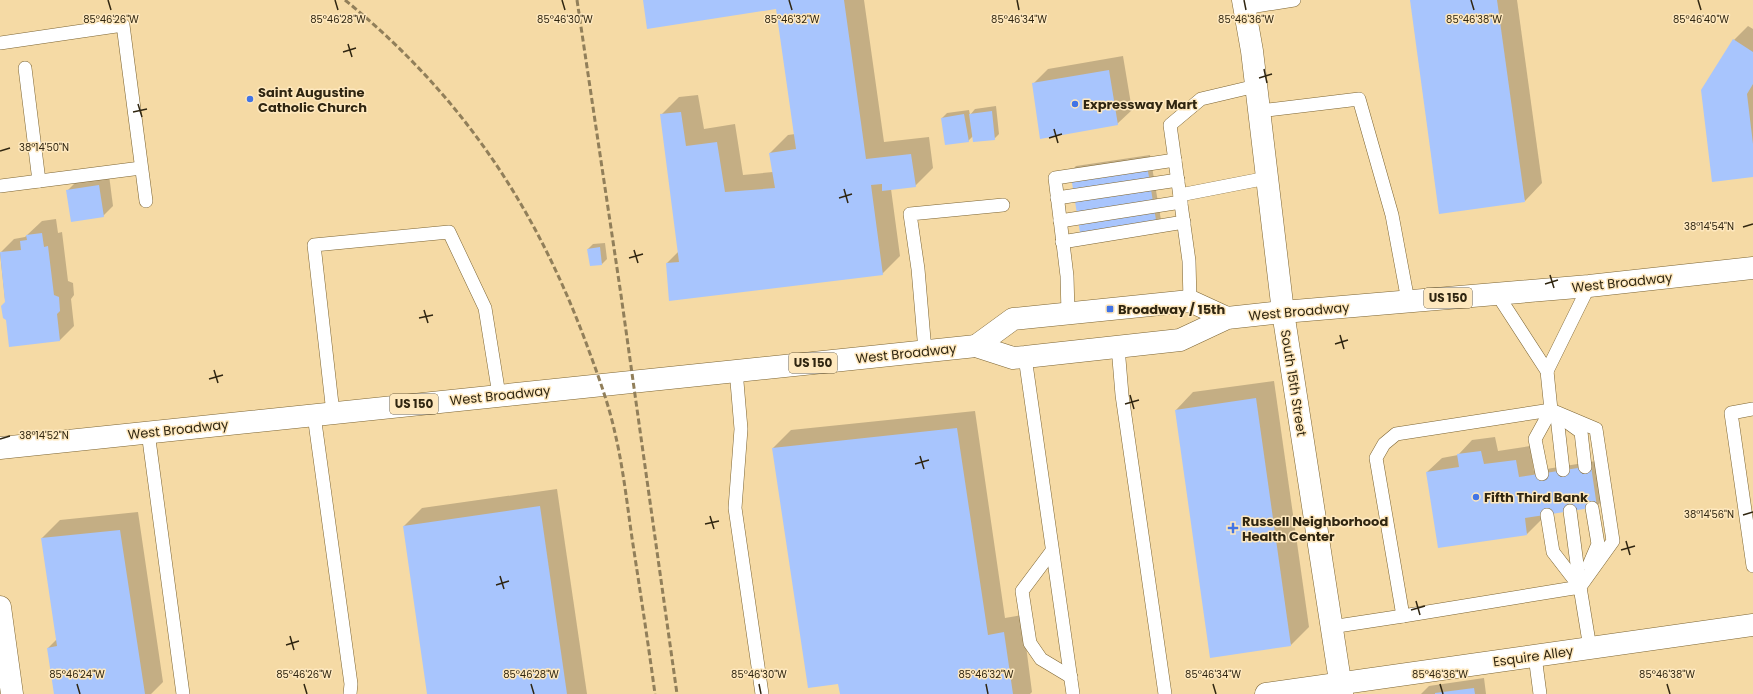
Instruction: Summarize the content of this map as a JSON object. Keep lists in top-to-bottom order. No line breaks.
{"streets":{"main road":["West Broadway","US 150","South 15th Street","Esquire Alley"]},"crossings":[["West Broadway","South 15th Street"],["South 15th Street","Esquire Alley"]],"places":{"other":["Saint Augustine Catholic Church","Expressway Mart","Fifth Third Bank"],"transit":["Broadway / 15th"],"health":["Russell Neighborhood Health Center"]},"coordinates":["85°46'26\"W","85°46'28\"W","85°46'30\"W","85°46'32\"W","85°46'34\"W","85°46'36\"W","85°46'38\"W","85°46'40\"W","38°14'50\"N","38°14'54\"N","38°14'52\"N","38°14'56\"N","85°46'24\"W"]}
